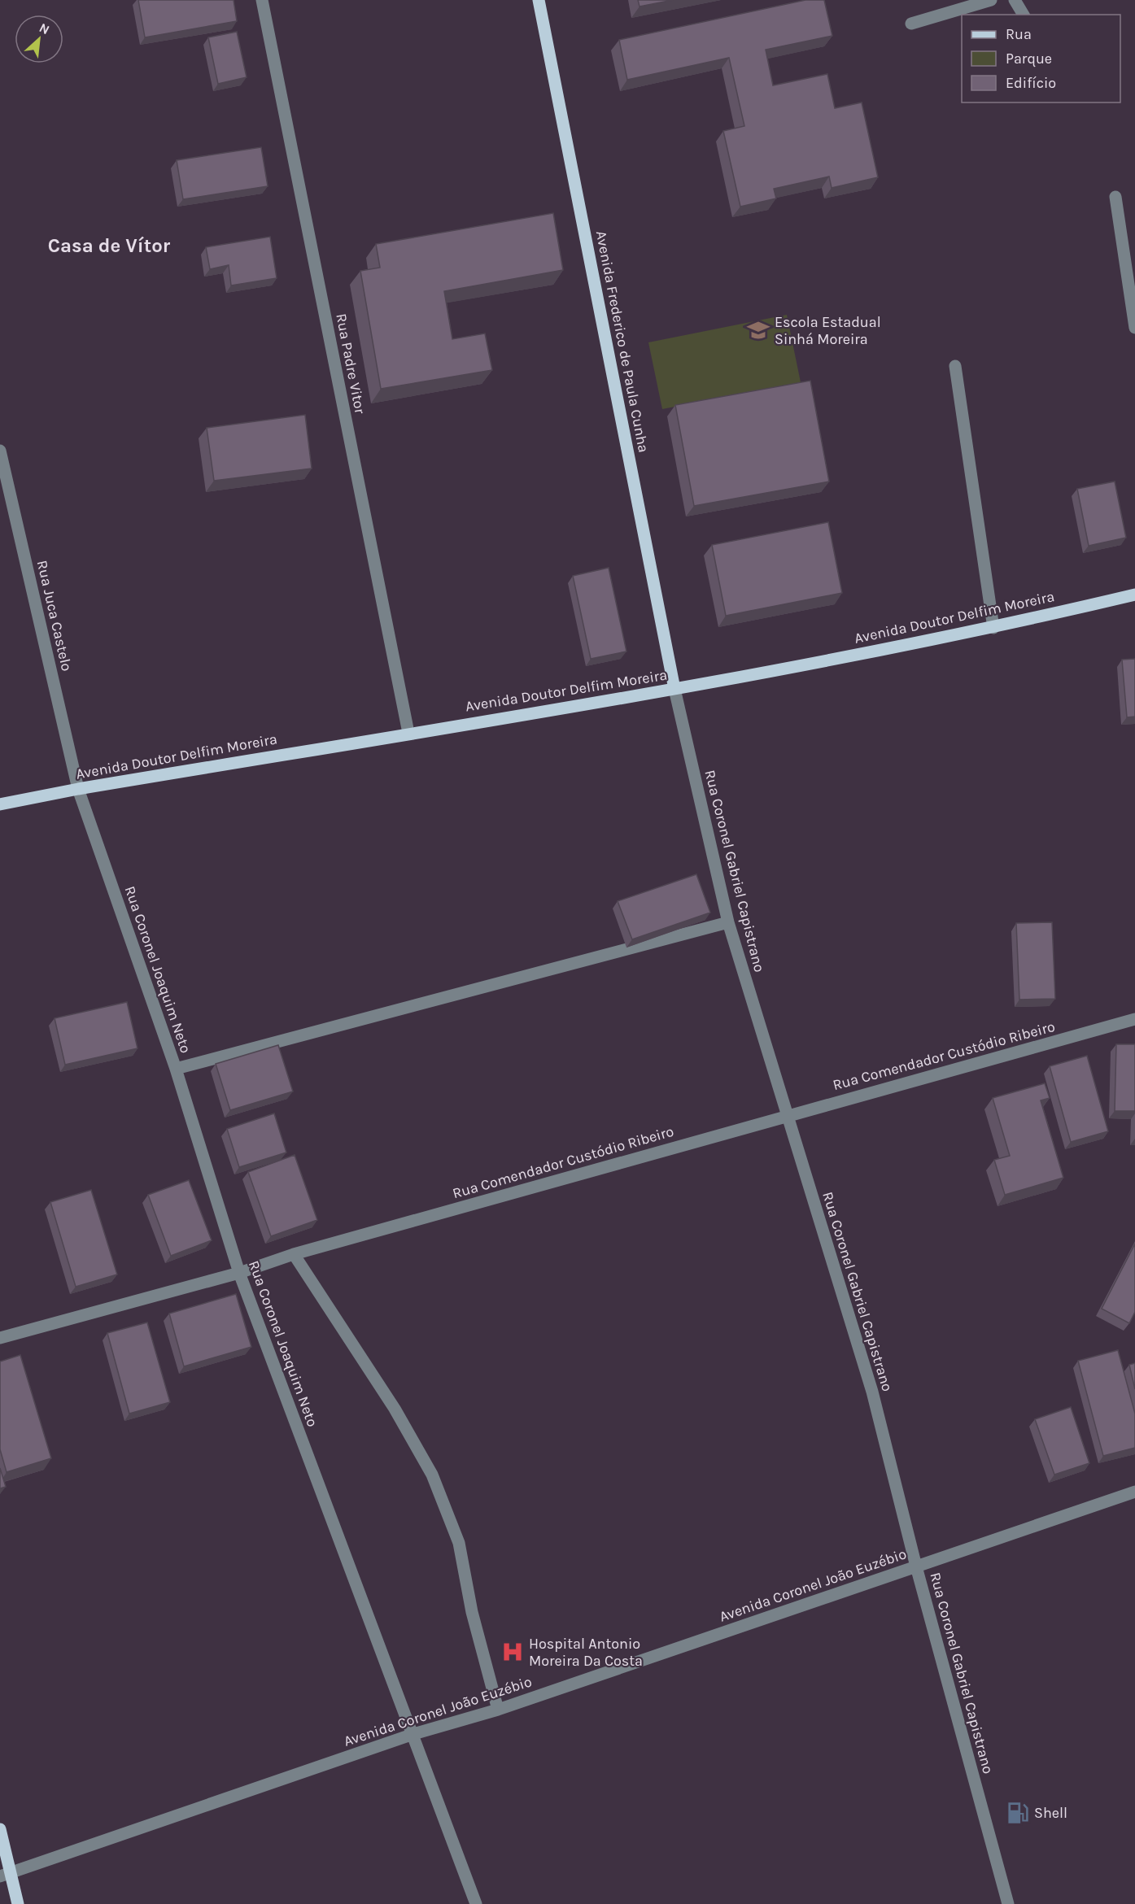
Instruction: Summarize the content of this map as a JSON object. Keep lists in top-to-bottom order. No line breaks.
{"streets":{"main road":["Avenida Frederico de Paula Cunha","Avenida Doutor Delfim Moreira"],"street":["Rua Padre Vitor","Rua Juca Castelo","Rua Coronel Gabriel Capistrano","Rua Coronel Joaquim Neto","Rua Comendador Custódio Ribeiro","Avenida Coronel João Euzébio"]},"crossings":[["Avenida Frederico de Paula Cunha","Avenida Doutor Delfim Moreira"],["Avenida Frederico de Paula Cunha","Rua Coronel Gabriel Capistrano"],["Rua Padre Vitor","Avenida Doutor Delfim Moreira"],["Rua Juca Castelo","Avenida Doutor Delfim Moreira"],["Rua Juca Castelo","Rua Coronel Joaquim Neto"],["Avenida Doutor Delfim Moreira","Rua Coronel Gabriel Capistrano"],["Avenida Doutor Delfim Moreira","Rua Coronel Joaquim Neto"],["Rua Coronel Gabriel Capistrano","Rua Comendador Custódio Ribeiro"],["Rua Coronel Gabriel Capistrano","Avenida Coronel João Euzébio"],["Rua Coronel Joaquim Neto","Rua Comendador Custódio Ribeiro"],["Rua Coronel Joaquim Neto","Avenida Coronel João Euzébio"]],"districts":["Casa de Vítor"],"places":{"school or university":["Escola Estadual Sinhá Moreira"],"hospital":["Hospital Antonio Moreira Da Costa"],"fuel station":["Shell"]},"legend":["Rua","Parque","Edifício"],"north":"top right"}
